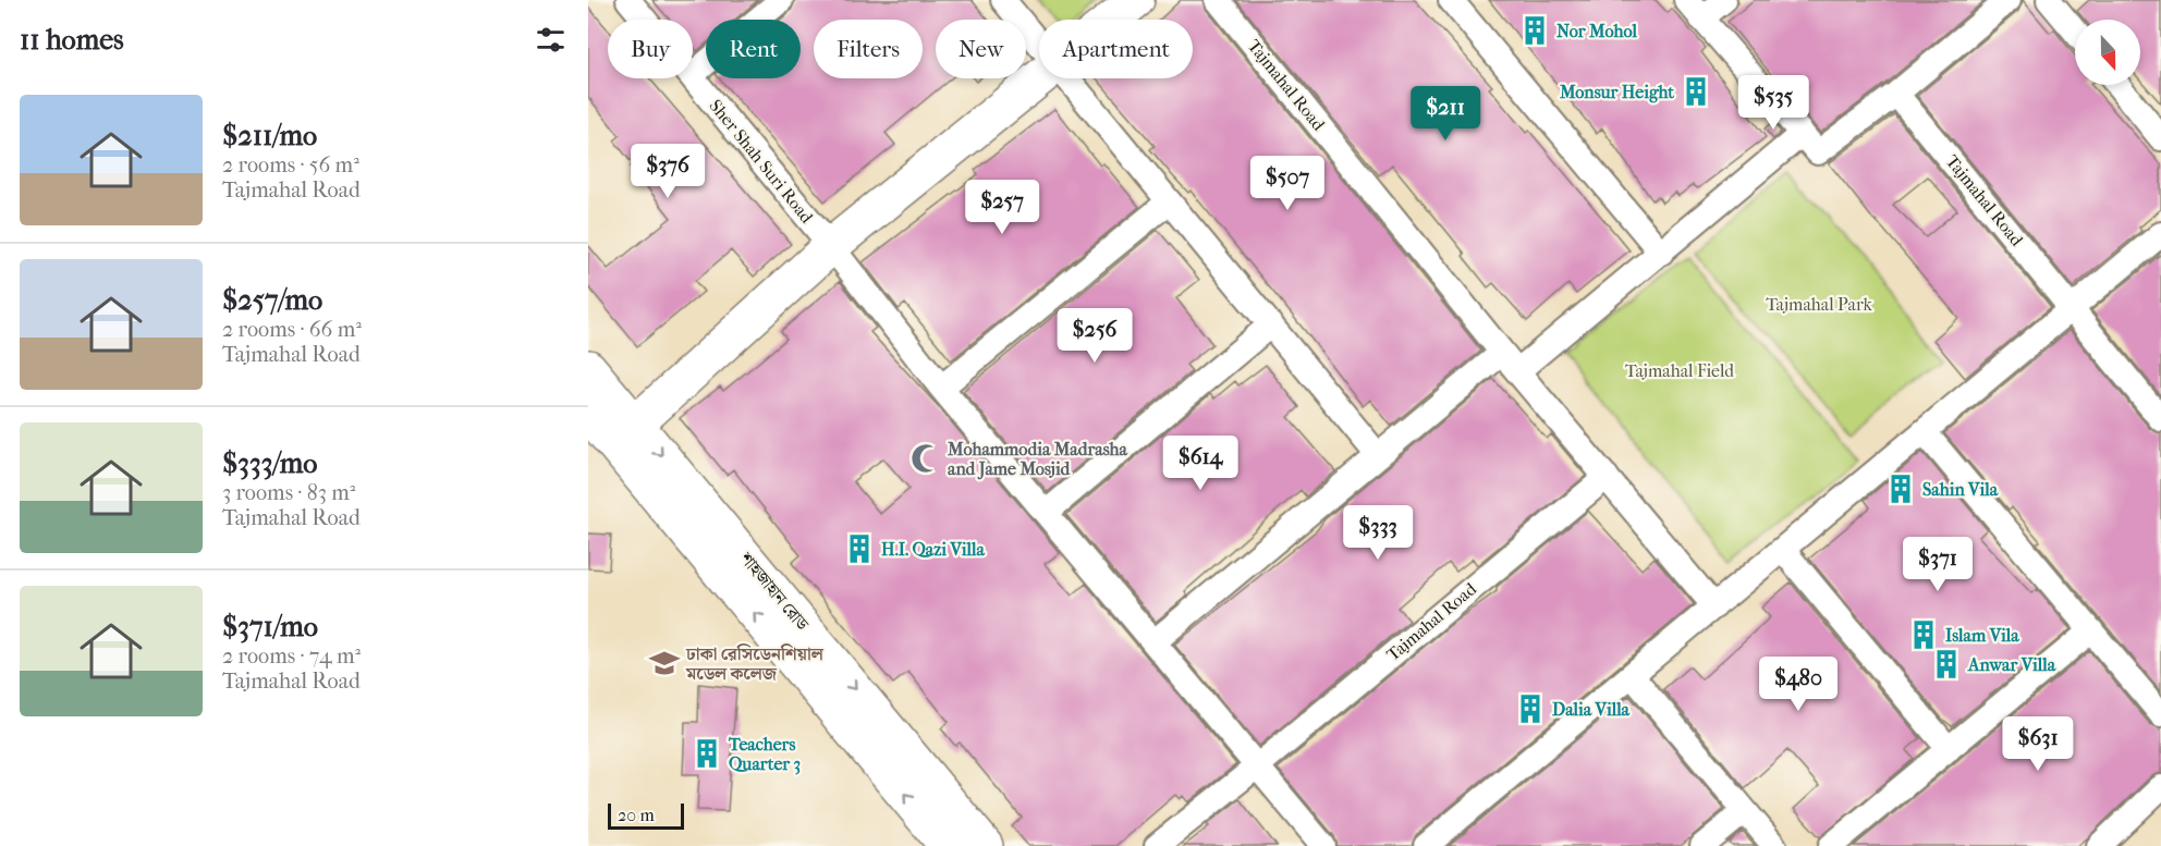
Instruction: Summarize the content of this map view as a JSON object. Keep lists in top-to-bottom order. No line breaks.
{"streets":{"street":["Tajmahal Road","Sher Shah Suri Road","শাহজাহান রোড"]},"parks":["Tajmahal Park","Tajmahal Field"],"places":{"building":["Nor Mohol","Monsur Height","Sahin Vila","H.I. Qazi Villa","Islam Vila","Anwar Villa","Dalia Villa","Teachers Quarter 3"],"mosque":["Mohammodia Madrasha and Jame Mosjid"],"school or university":["ঢাকা রেসিডেনশিয়াল মডেল কলেজ"]},"scale_bar":"20 m","north":"bottom","page":{"heading":"11 homes","chip":["Buy","Rent","Filters","New","Apartment"],"price":["$535","$211","$376","$507","$257","$256","$614","$333","$371","$480","$631"],"list":[{"name":"$211/mo","note":"2 rooms · 56 m² · Tajmahal Road"},{"name":"$257/mo","note":"2 rooms · 66 m² · Tajmahal Road"},{"name":"$333/mo","note":"3 rooms · 83 m² · Tajmahal Road"},{"name":"$371/mo","note":"2 rooms · 74 m² · Tajmahal Road"}],"scale":"20 m"}}
